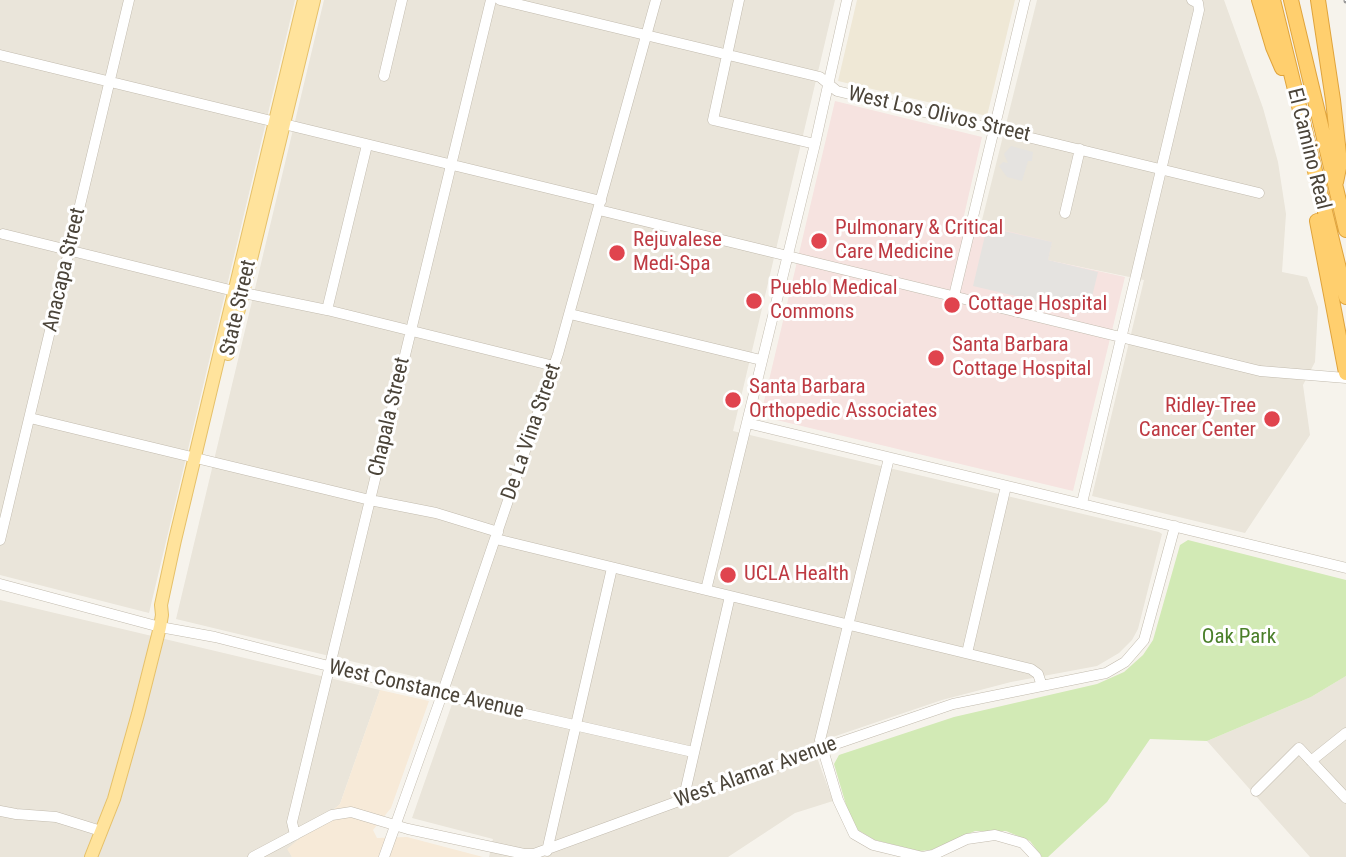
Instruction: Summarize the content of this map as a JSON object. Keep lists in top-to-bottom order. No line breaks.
{"streets":{"highway":["El Camino Real"],"main road":["State Street"],"street":["West Los Olivos Street","Anacapa Street","Chapala Street","De La Vina Street","West Constance Avenue","West Alamar Avenue"]},"crossings":[["West Los Olivos Street","De La Vina Street"],["State Street","West Constance Avenue"],["Chapala Street","West Constance Avenue"],["Chapala Street","West Alamar Avenue"],["De La Vina Street","West Constance Avenue"],["De La Vina Street","West Alamar Avenue"]],"parks":["Oak Park"],"places":["Pulmonary & Critical Care Medicine","Rejuvalese Medi-Spa","Pueblo Medical Commons","Cottage Hospital","Santa Barbara Cottage Hospital","Santa Barbara Orthopedic Associates","Ridley-Tree Cancer Center","UCLA Health"]}
